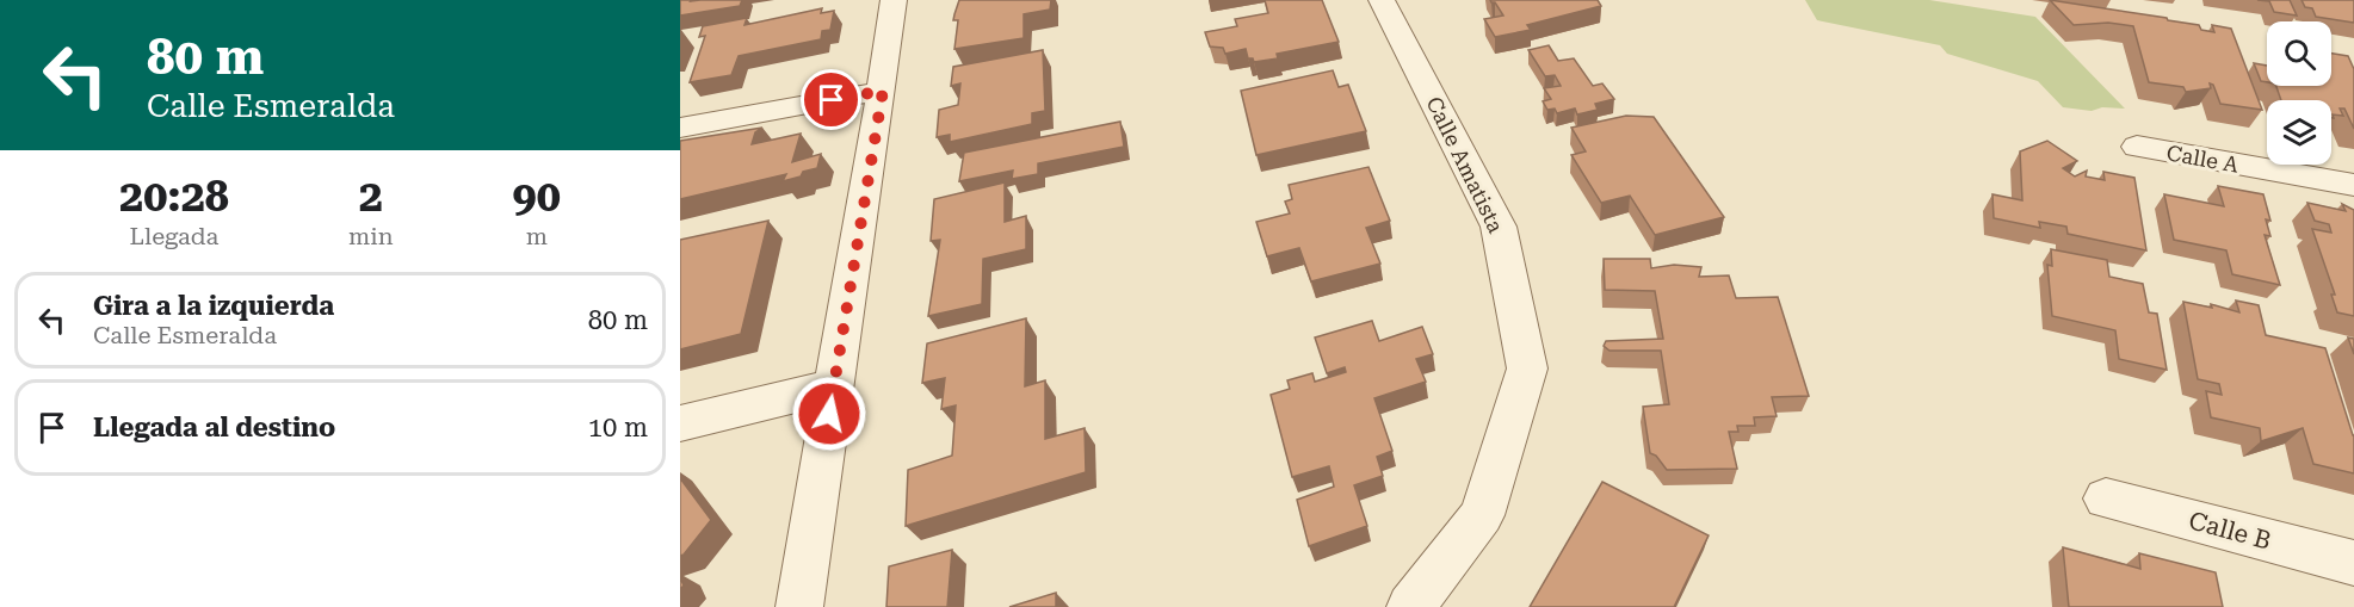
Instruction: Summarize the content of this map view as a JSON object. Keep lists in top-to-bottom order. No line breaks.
{"streets":{"street":["Calle A","Calle Amatista","Calle B"]},"page":{"turn":["80 m","Calle Esmeralda"],"eta":["20:28","Llegada","2","min","90","m"],"list":[{"name":"Gira a la izquierda","note":"Calle Esmeralda","value":"80 m"},{"name":"Llegada al destino","value":"10 m"}]}}
